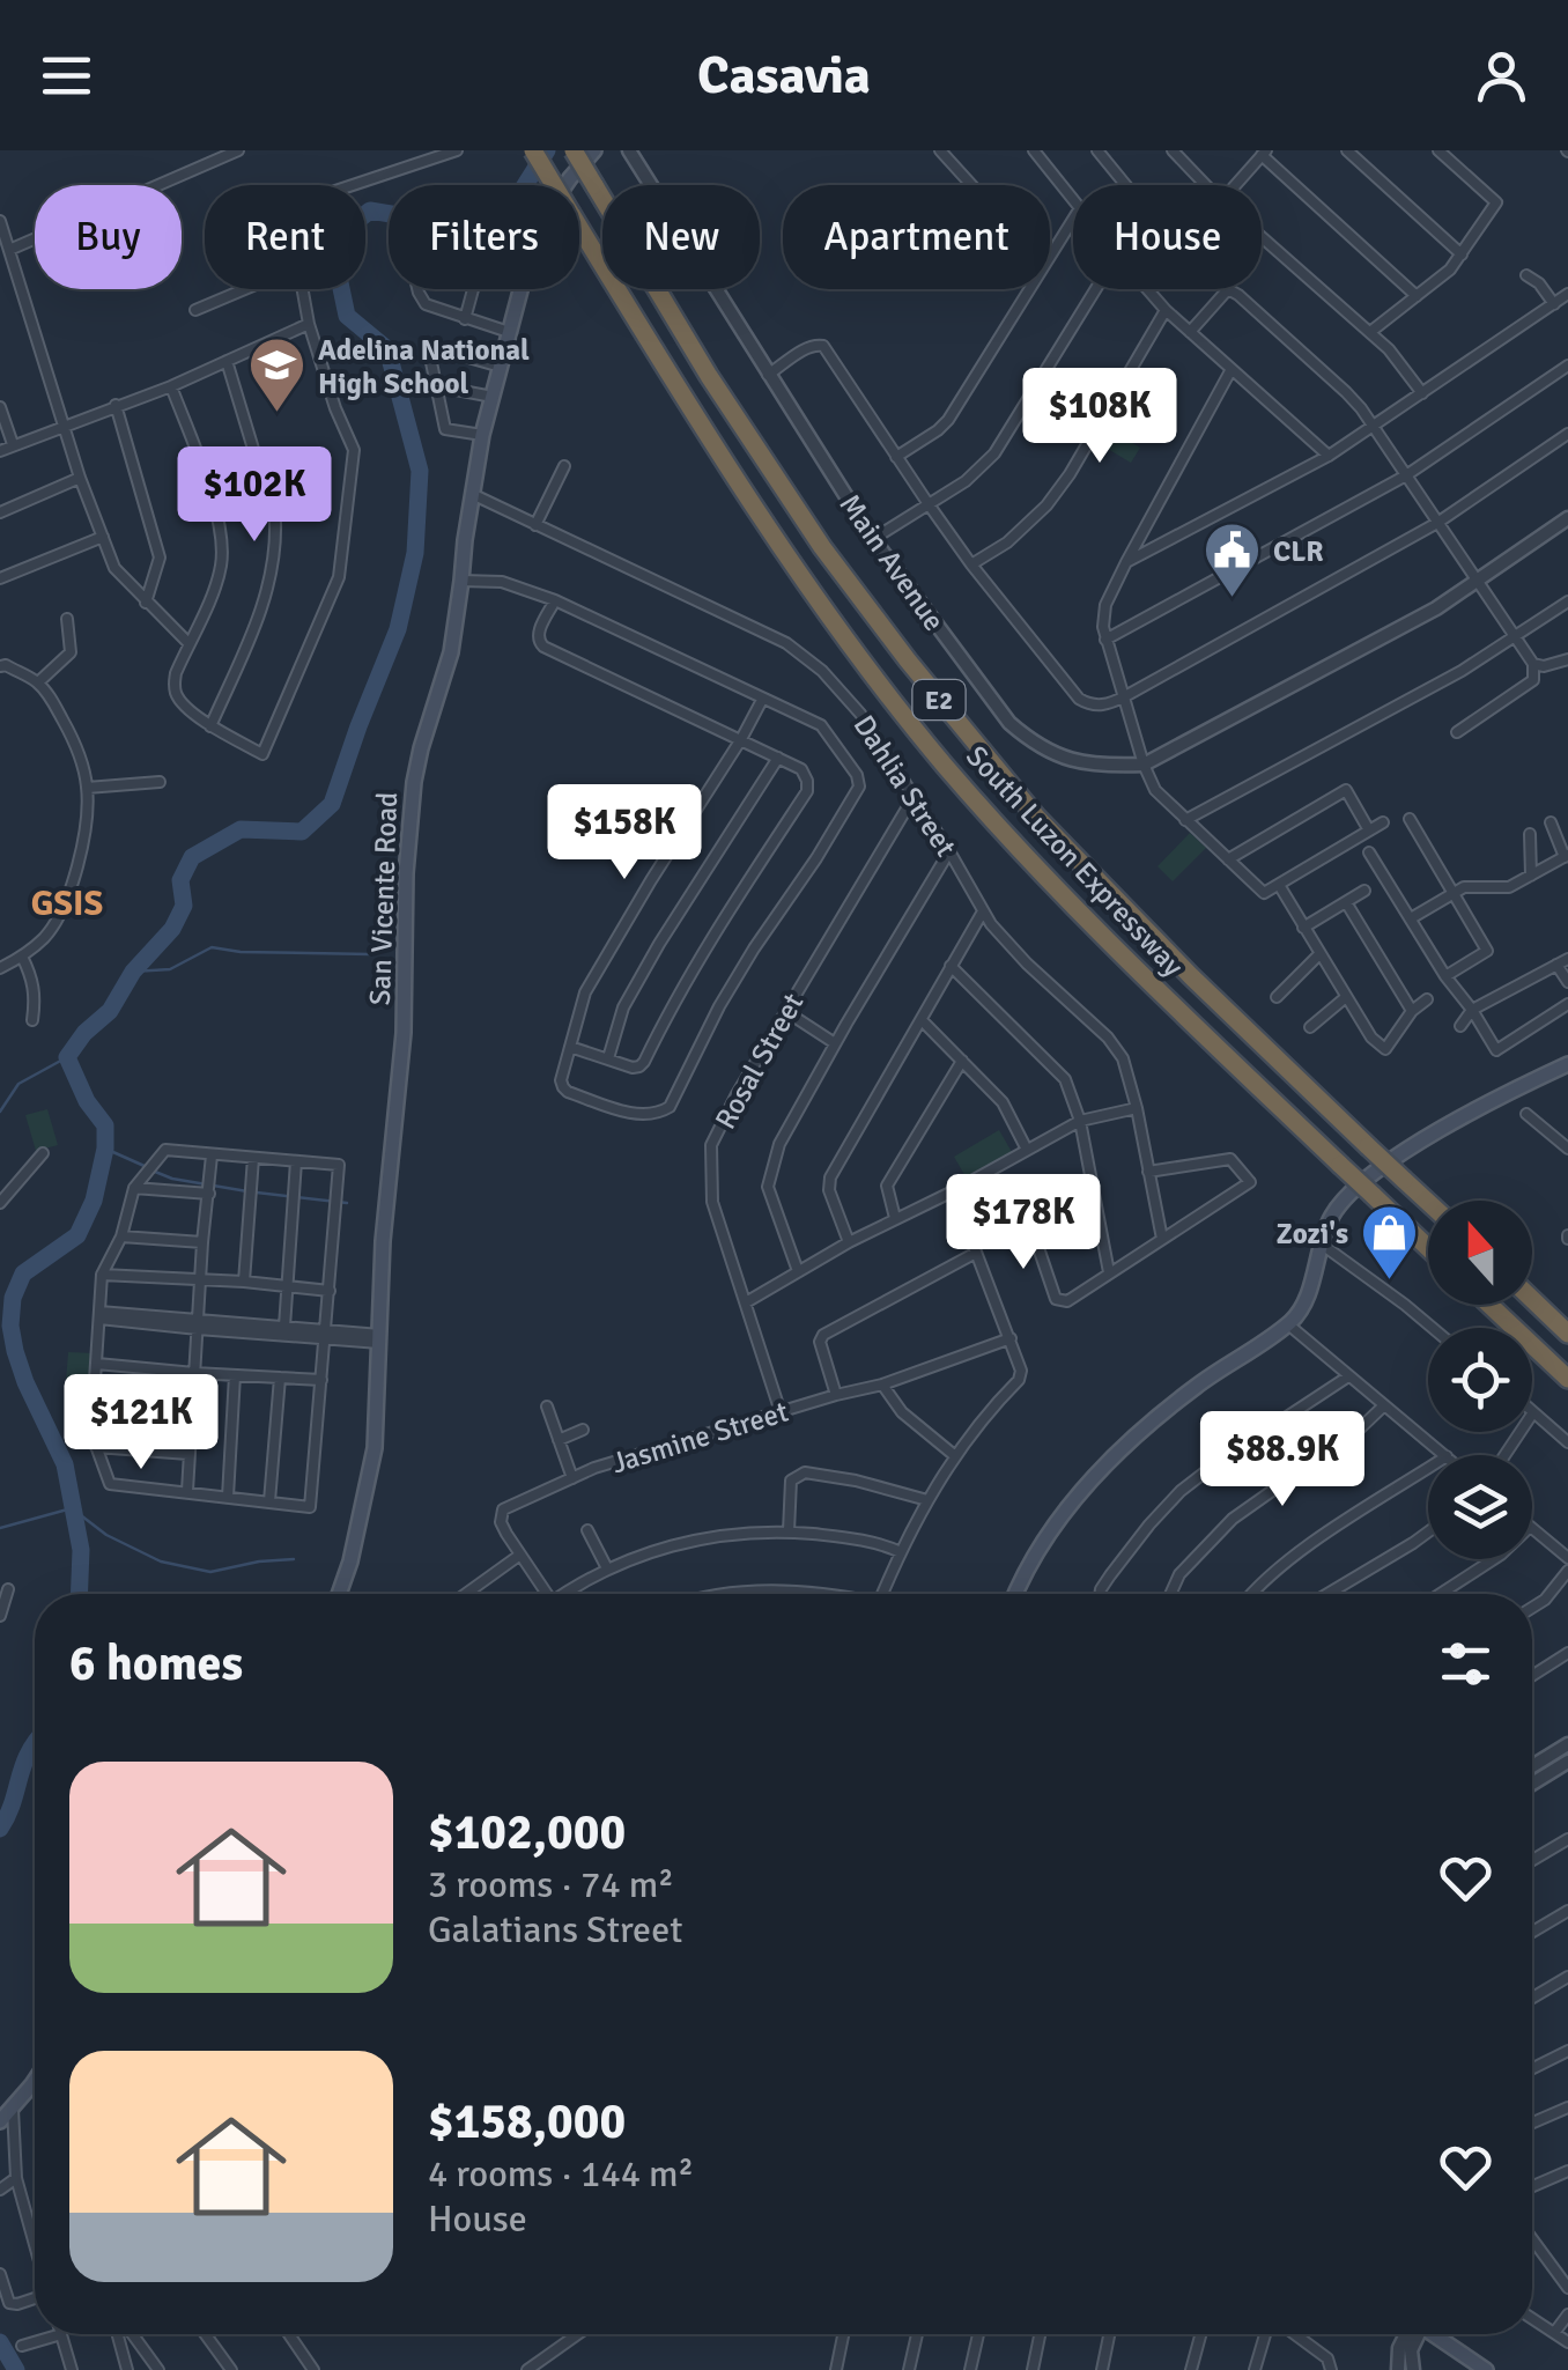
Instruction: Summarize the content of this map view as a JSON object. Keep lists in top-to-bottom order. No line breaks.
{"streets":{"highway":["E2","South Luzon Expressway"],"main road":["San Vicente Road"],"street":["Main Avenue","Dahlia Street","Rosal Street","Jasmine Street"]},"crossings":[["Dahlia Street","San Vicente Road"],["Dahlia Street","Rosal Street"],["Rosal Street","Jasmine Street"]],"districts":["GSIS"],"places":{"school or university":["Adelina National High School"],"public building":["CLR"],"shop":["Zozi's"]},"north":"top","page":{"header":"Casavia","chip":["Buy","Rent","Filters","New","Apartment","House"],"price":["$108K","$102K","$158K","$178K","$121K","$88.9K"],"heading":"6 homes","list":[{"name":"$102,000","note":"3 rooms · 74 m² · Galatians Street"},{"name":"$158,000","note":"4 rooms · 144 m² · House"}]}}
